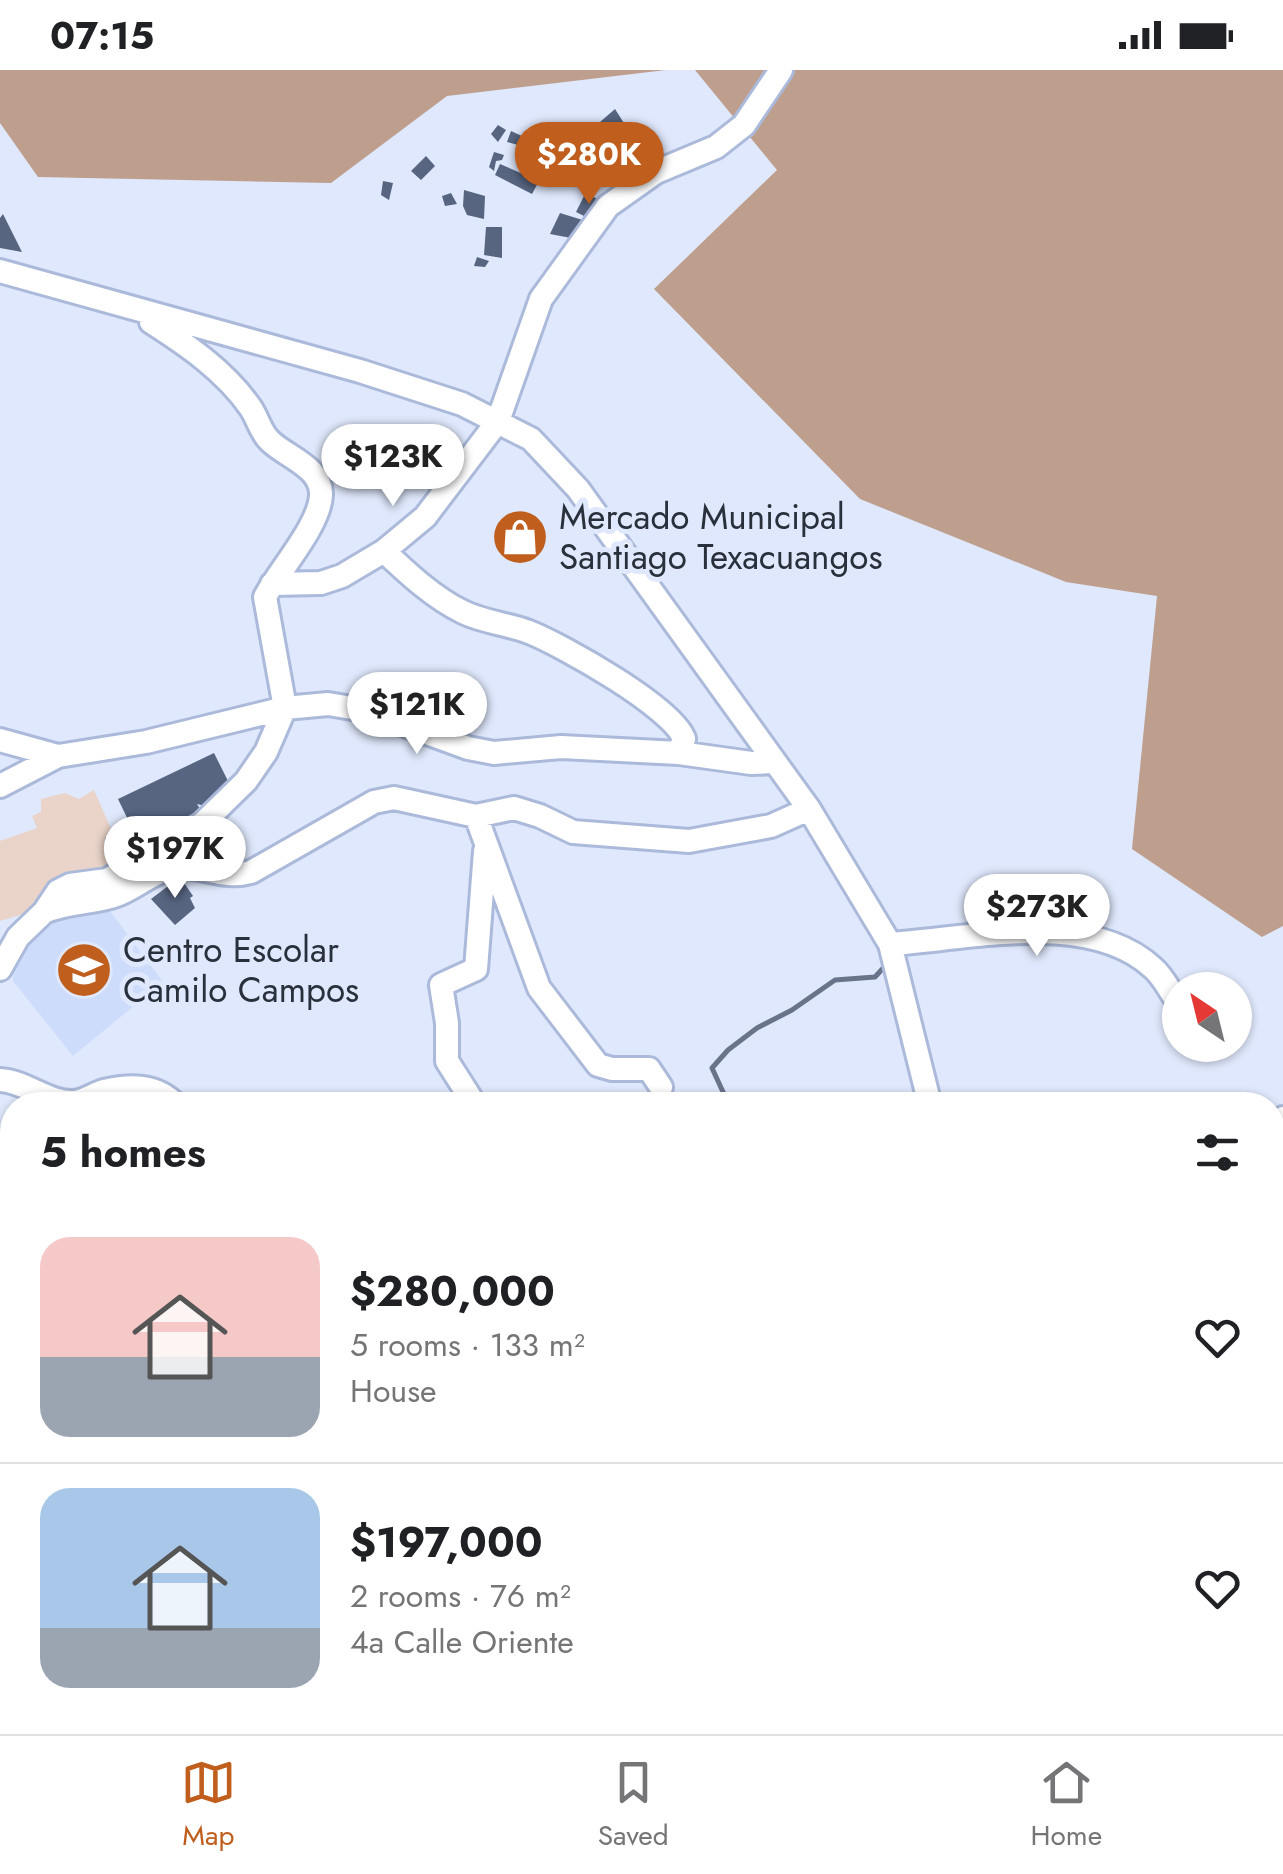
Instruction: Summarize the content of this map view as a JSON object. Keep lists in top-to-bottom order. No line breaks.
{"places":{"shop":["Mercado Municipal Santiago Texacuangos"],"school or university":["Centro Escolar Camilo Campos"]},"north":"top left","page":{"status":"07:15","price":["$280K","$123K","$121K","$197K","$273K"],"heading":"5 homes","list":[{"name":"$280,000","note":"5 rooms · 133 m² · House"},{"name":"$197,000","note":"2 rooms · 76 m² · 4a Calle Oriente"}],"tabs":["Map","Saved","Home"]}}
